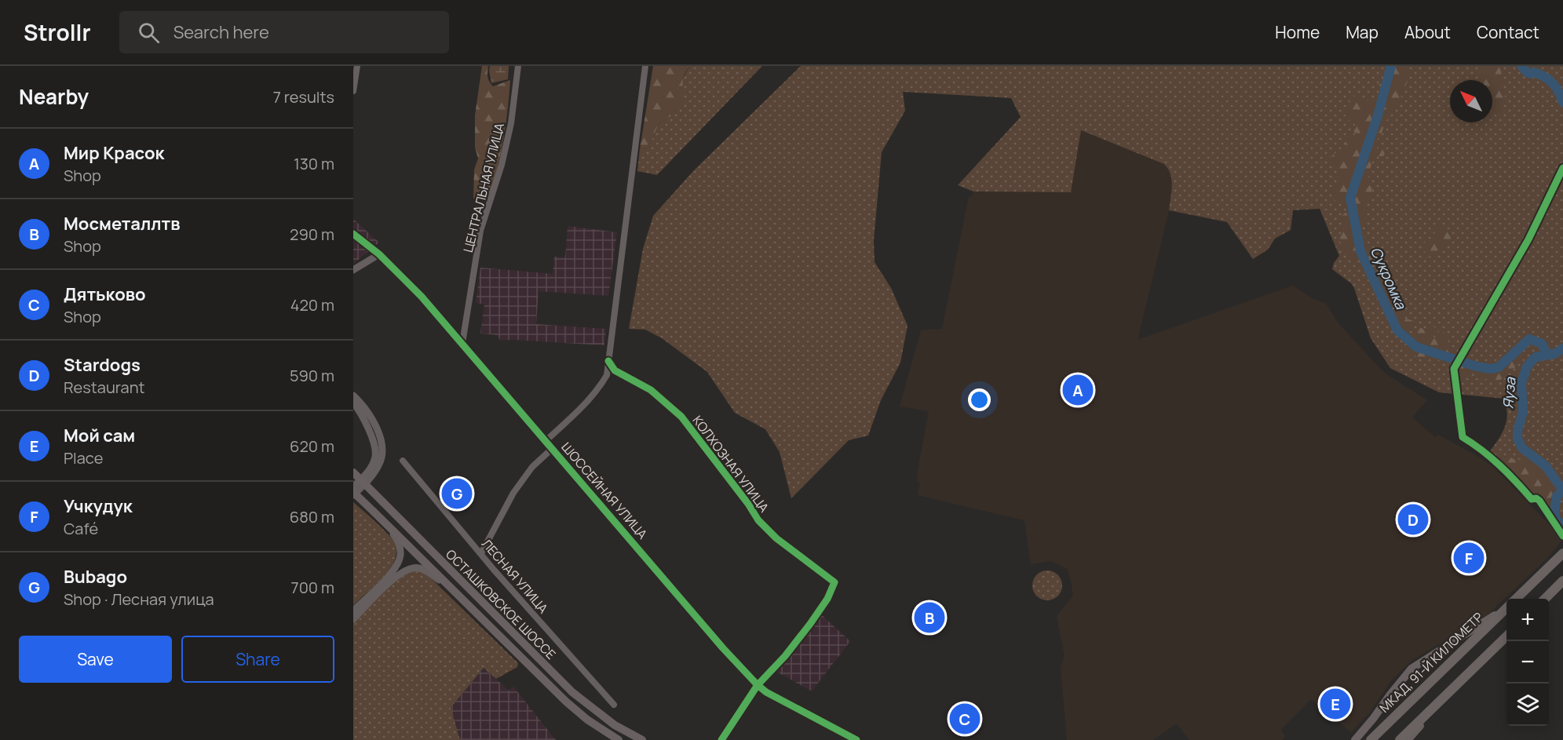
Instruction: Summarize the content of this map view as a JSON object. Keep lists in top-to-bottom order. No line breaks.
{"streets":{"highway":["МКАД, 91-Й КИЛОМЕТР"],"main road":["ОСТАШКОВСКОЕ ШОССЕ"],"street":["ЦЕНТРАЛЬНАЯ УЛИЦА","КОЛХОЗНАЯ УЛИЦА","ШОССЕЙНАЯ УЛИЦА","ЛЕСНАЯ УЛИЦА"]},"crossings":[["ЦЕНТРАЛЬНАЯ УЛИЦА","ШОССЕЙНАЯ УЛИЦА"],["КОЛХОЗНАЯ УЛИЦА","ШОССЕЙНАЯ УЛИЦА"]],"water":["Сукромка","Яуза"],"north":"top left","page":{"header":"Strollr","search":"Search here","nav":["Home","Map","About","Contact"],"heading":["Nearby","7 results"],"list":[{"mark":"A","name":"Мир Красок","note":"Shop","value":"130 m"},{"mark":"B","name":"Мосметаллтв","note":"Shop","value":"290 m"},{"mark":"C","name":"Дятьково","note":"Shop","value":"420 m"},{"mark":"D","name":"Stardogs","note":"Restaurant","value":"590 m"},{"mark":"E","name":"Мой сам","note":"Place","value":"620 m"},{"mark":"F","name":"Учкудук","note":"Café","value":"680 m"},{"mark":"G","name":"Bubago","note":"Shop · Лесная улица","value":"700 m"}],"pins":["A","G","D","F","B","E","C"],"map_buttons":["+","−"],"buttons":["Save","Share"]}}
